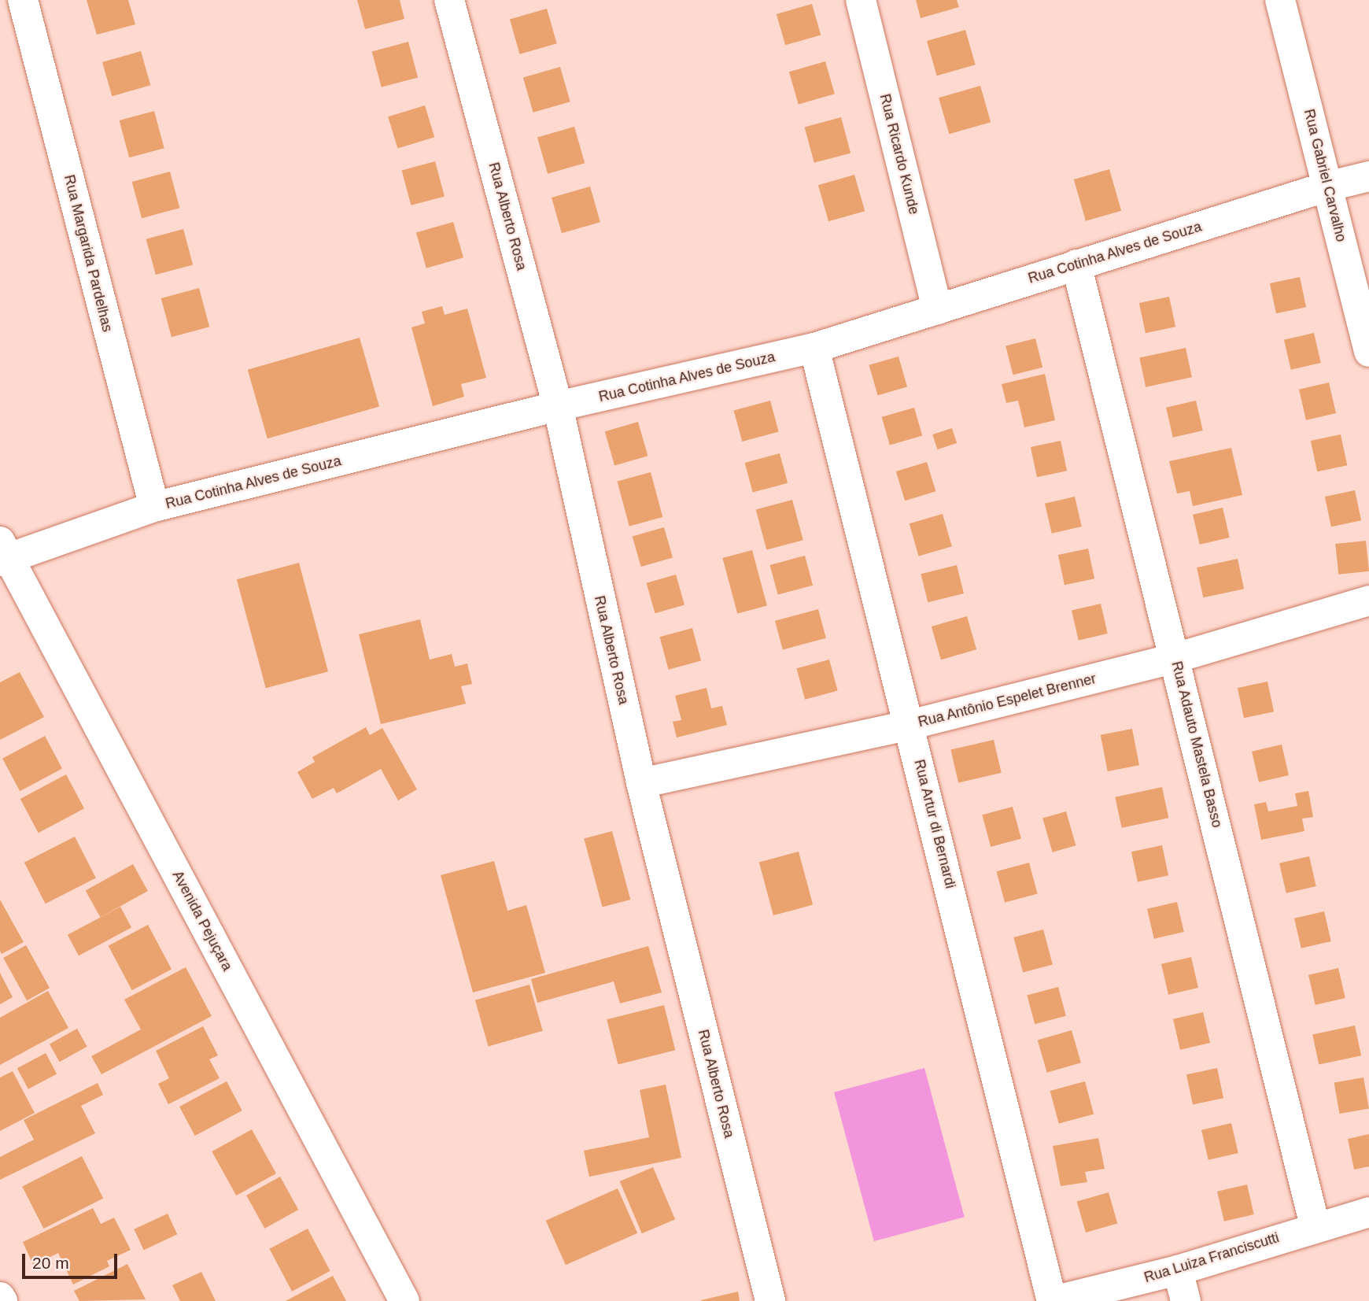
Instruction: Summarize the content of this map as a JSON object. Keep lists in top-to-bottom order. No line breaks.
{"streets":{"street":["Rua Ricardo Kunde","Rua Gabriel Carvalho","Rua Alberto Rosa","Rua Cotinha Alves de Souza","Rua Margarida Pardelhas","Rua Antônio Espelet Brenner","Rua Adauto Mastela Basso","Rua Artur di Bernardi","Avenida Pejuçara","Rua Luiza Franciscutti"]},"crossings":[["Rua Ricardo Kunde","Rua Cotinha Alves de Souza"],["Rua Gabriel Carvalho","Rua Cotinha Alves de Souza"],["Rua Alberto Rosa","Rua Cotinha Alves de Souza"],["Rua Alberto Rosa","Rua Antônio Espelet Brenner"],["Rua Cotinha Alves de Souza","Rua Margarida Pardelhas"],["Rua Cotinha Alves de Souza","Rua Adauto Mastela Basso"],["Rua Cotinha Alves de Souza","Rua Artur di Bernardi"],["Rua Cotinha Alves de Souza","Avenida Pejuçara"],["Rua Antônio Espelet Brenner","Rua Adauto Mastela Basso"],["Rua Antônio Espelet Brenner","Rua Artur di Bernardi"],["Rua Adauto Mastela Basso","Rua Luiza Franciscutti"],["Rua Artur di Bernardi","Rua Luiza Franciscutti"]],"scale_bar":"20 m"}
